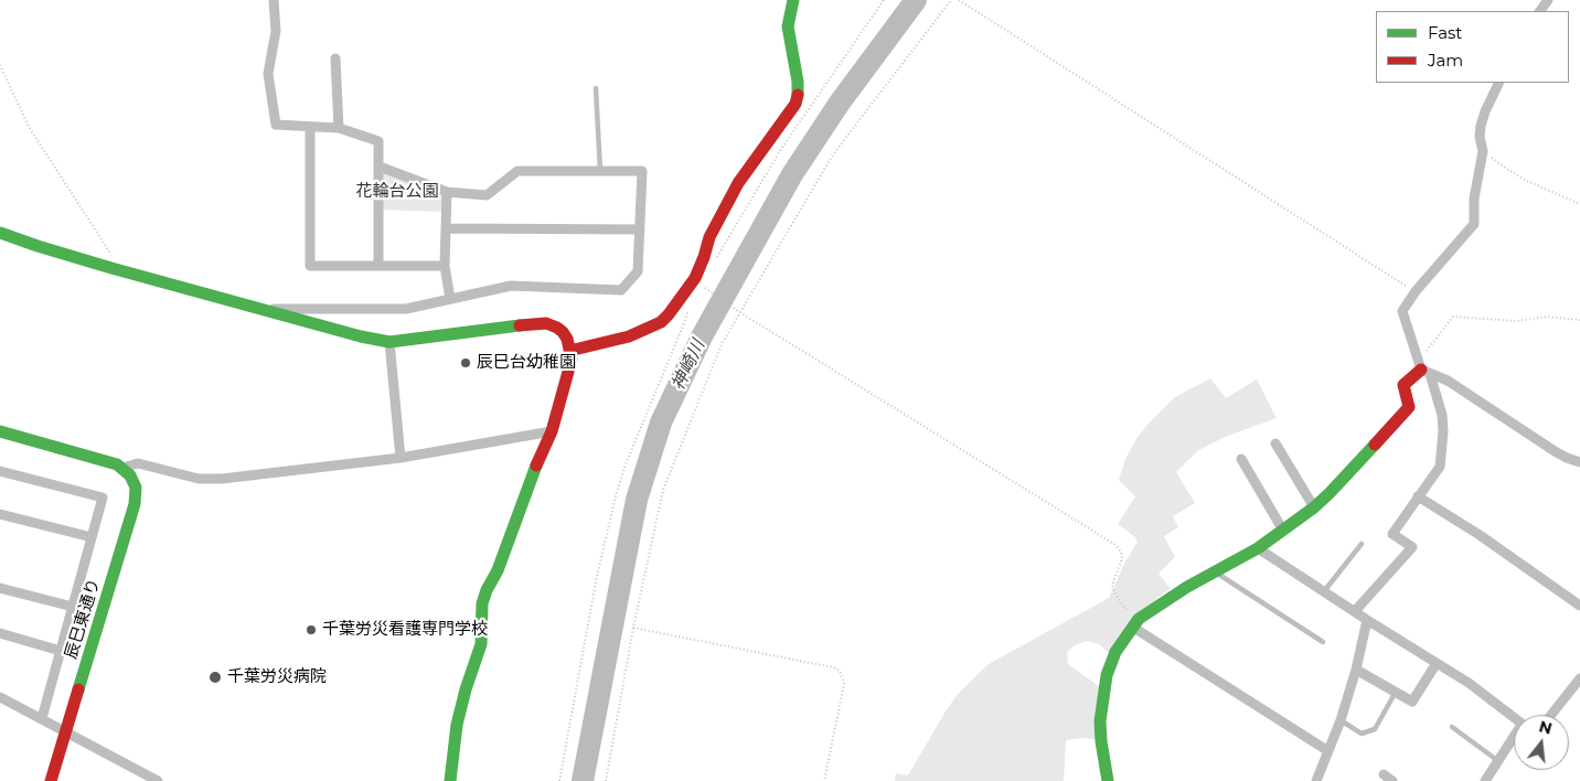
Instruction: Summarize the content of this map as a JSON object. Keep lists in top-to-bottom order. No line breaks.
{"streets":{"street":["辰巳東通り"]},"water":["神崎川"],"parks":["花輪台公園"],"places":["辰巳台幼稚園","千葉労災看護専門学校","千葉労災病院"],"legend":["Fast","Jam"],"north":"top"}
